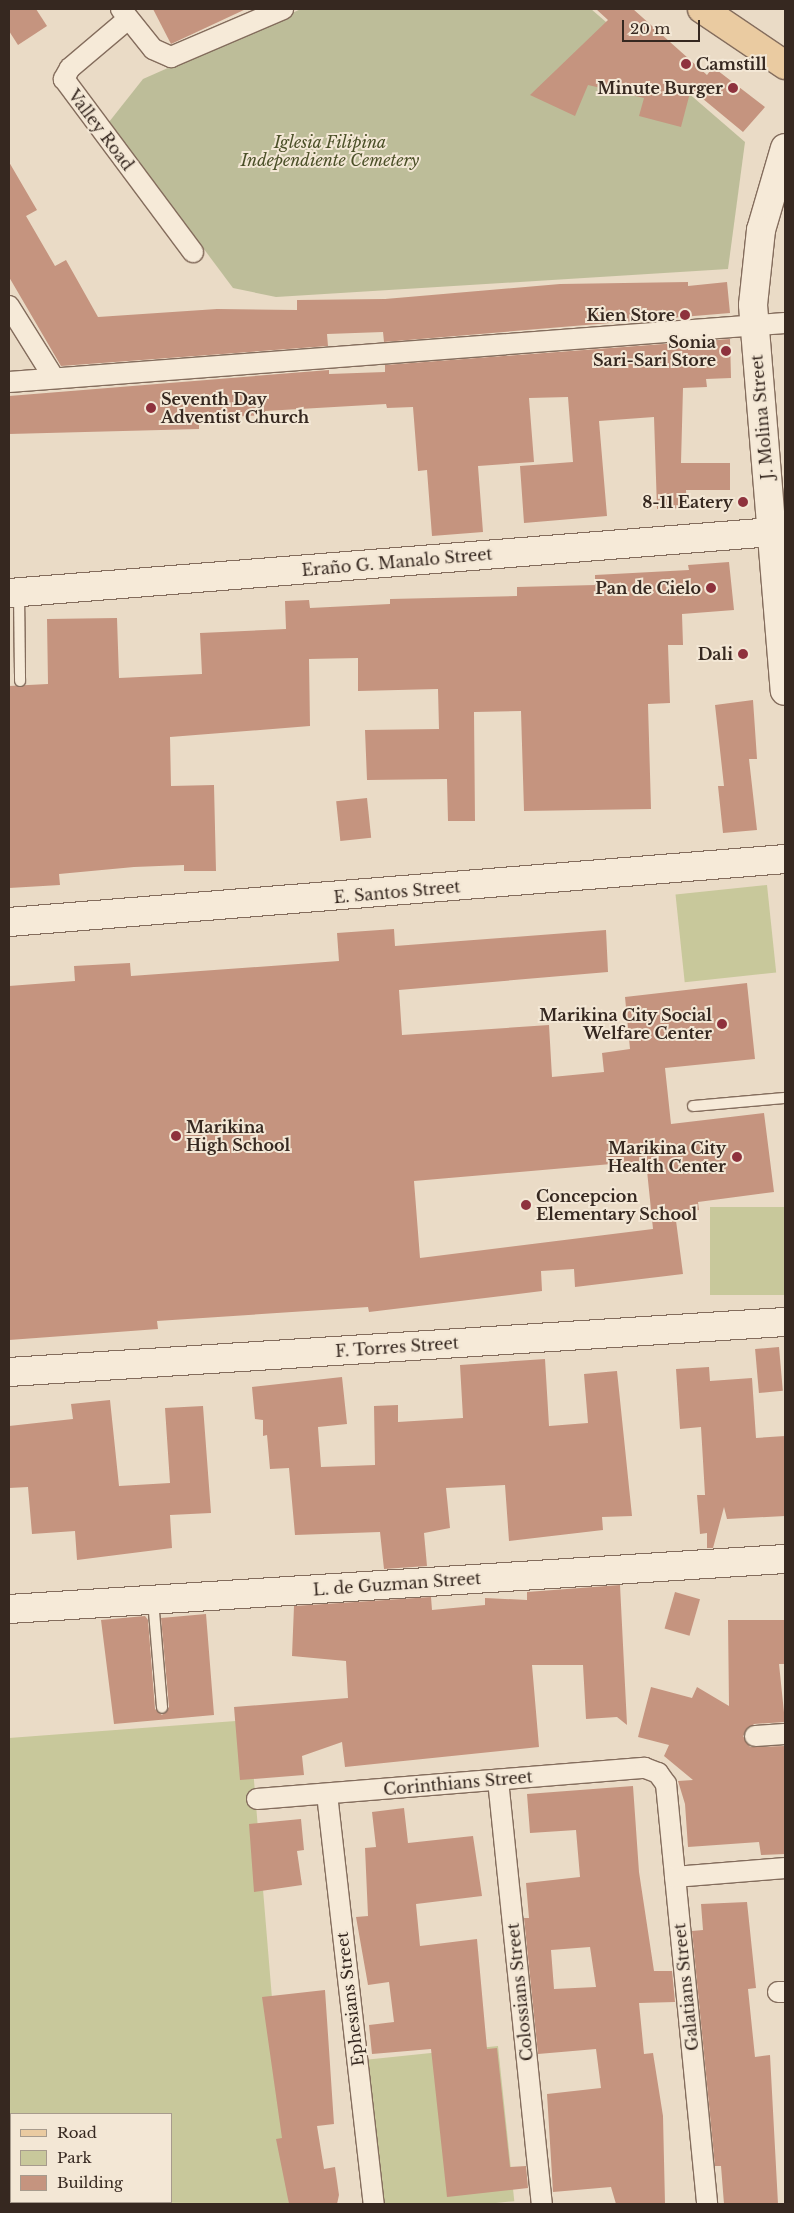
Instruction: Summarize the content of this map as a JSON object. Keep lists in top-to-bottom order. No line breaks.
{"streets":{"street":["Valley Road","J. Molina Street","Eraño G. Manalo Street","E. Santos Street","F. Torres Street","L. de Guzman Street","Corinthians Street","Galatians Street","Colossians Street","Ephesians Street"]},"crossings":[["J. Molina Street","Eraño G. Manalo Street"],["Corinthians Street","Galatians Street"],["Corinthians Street","Colossians Street"],["Corinthians Street","Ephesians Street"]],"parks":["Iglesia Filipina Independiente Cemetery"],"places":["Camstill","Minute Burger","Kien Store","Sonia Sari-Sari Store","Seventh Day Adventist Church","8-11 Eatery","Pan de Cielo","Dali","Marikina City Social Welfare Center","Marikina High School","Marikina City Health Center","Concepcion Elementary School"],"legend":["Road","Park","Building"],"scale_bar":"20 m"}
